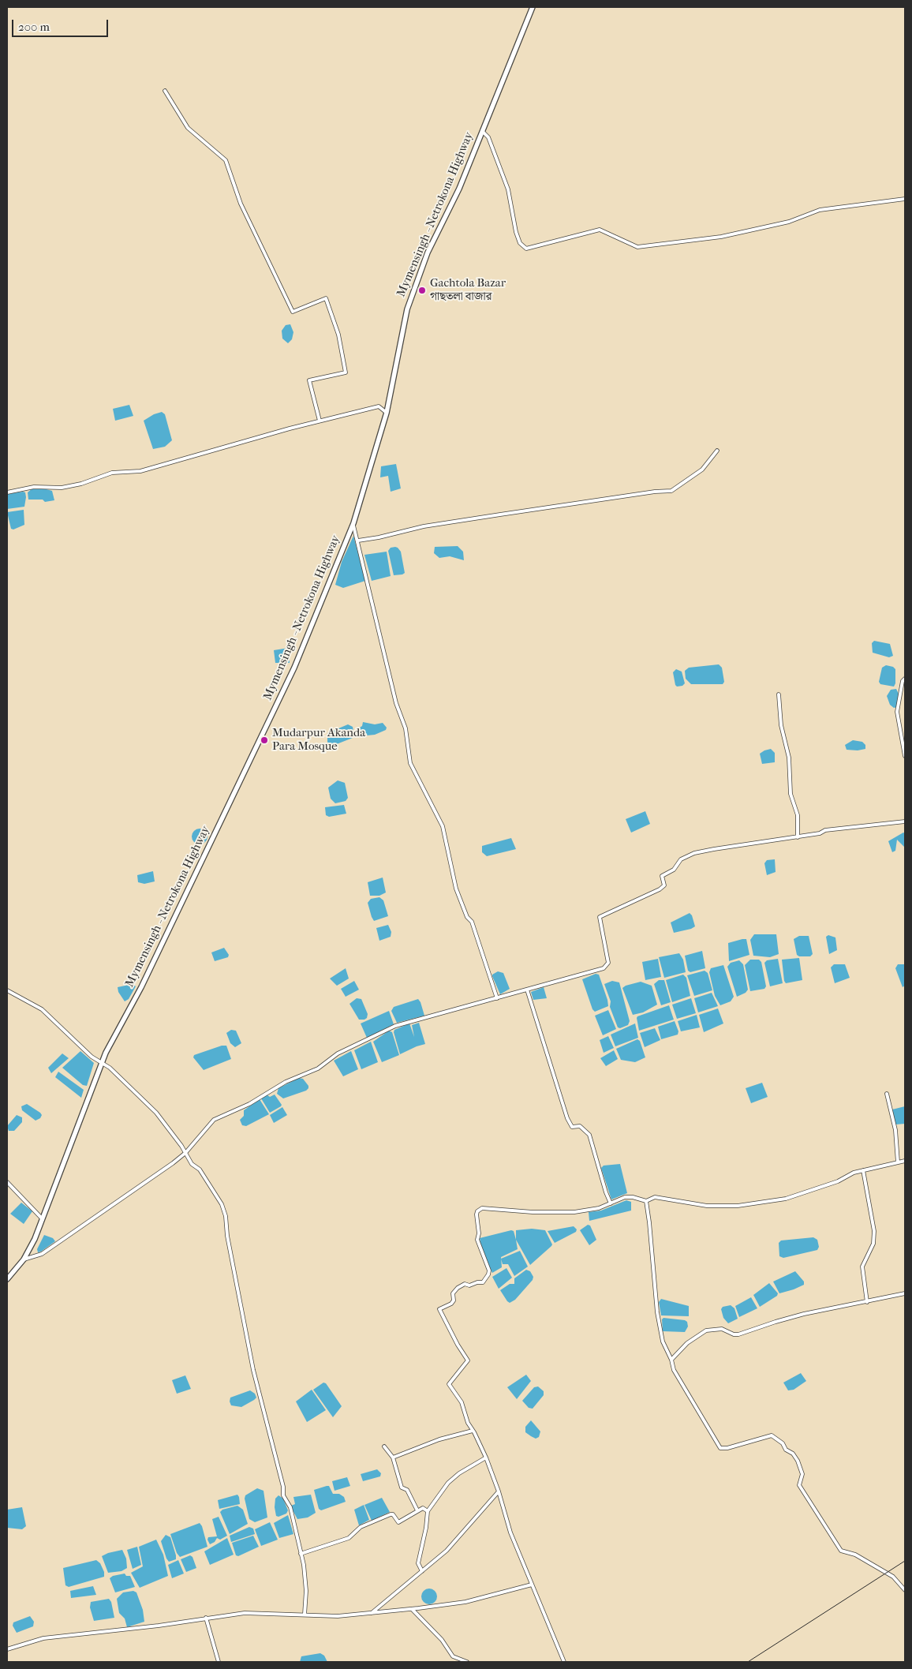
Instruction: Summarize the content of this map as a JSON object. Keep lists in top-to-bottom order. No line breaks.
{"streets":{"main road":["Mymensingh - Netrokona Highway"]},"places":["Gachtola Bazar গাছতলা বাজার","Mudarpur Akanda Para Mosque"],"scale_bar":"200 m"}
